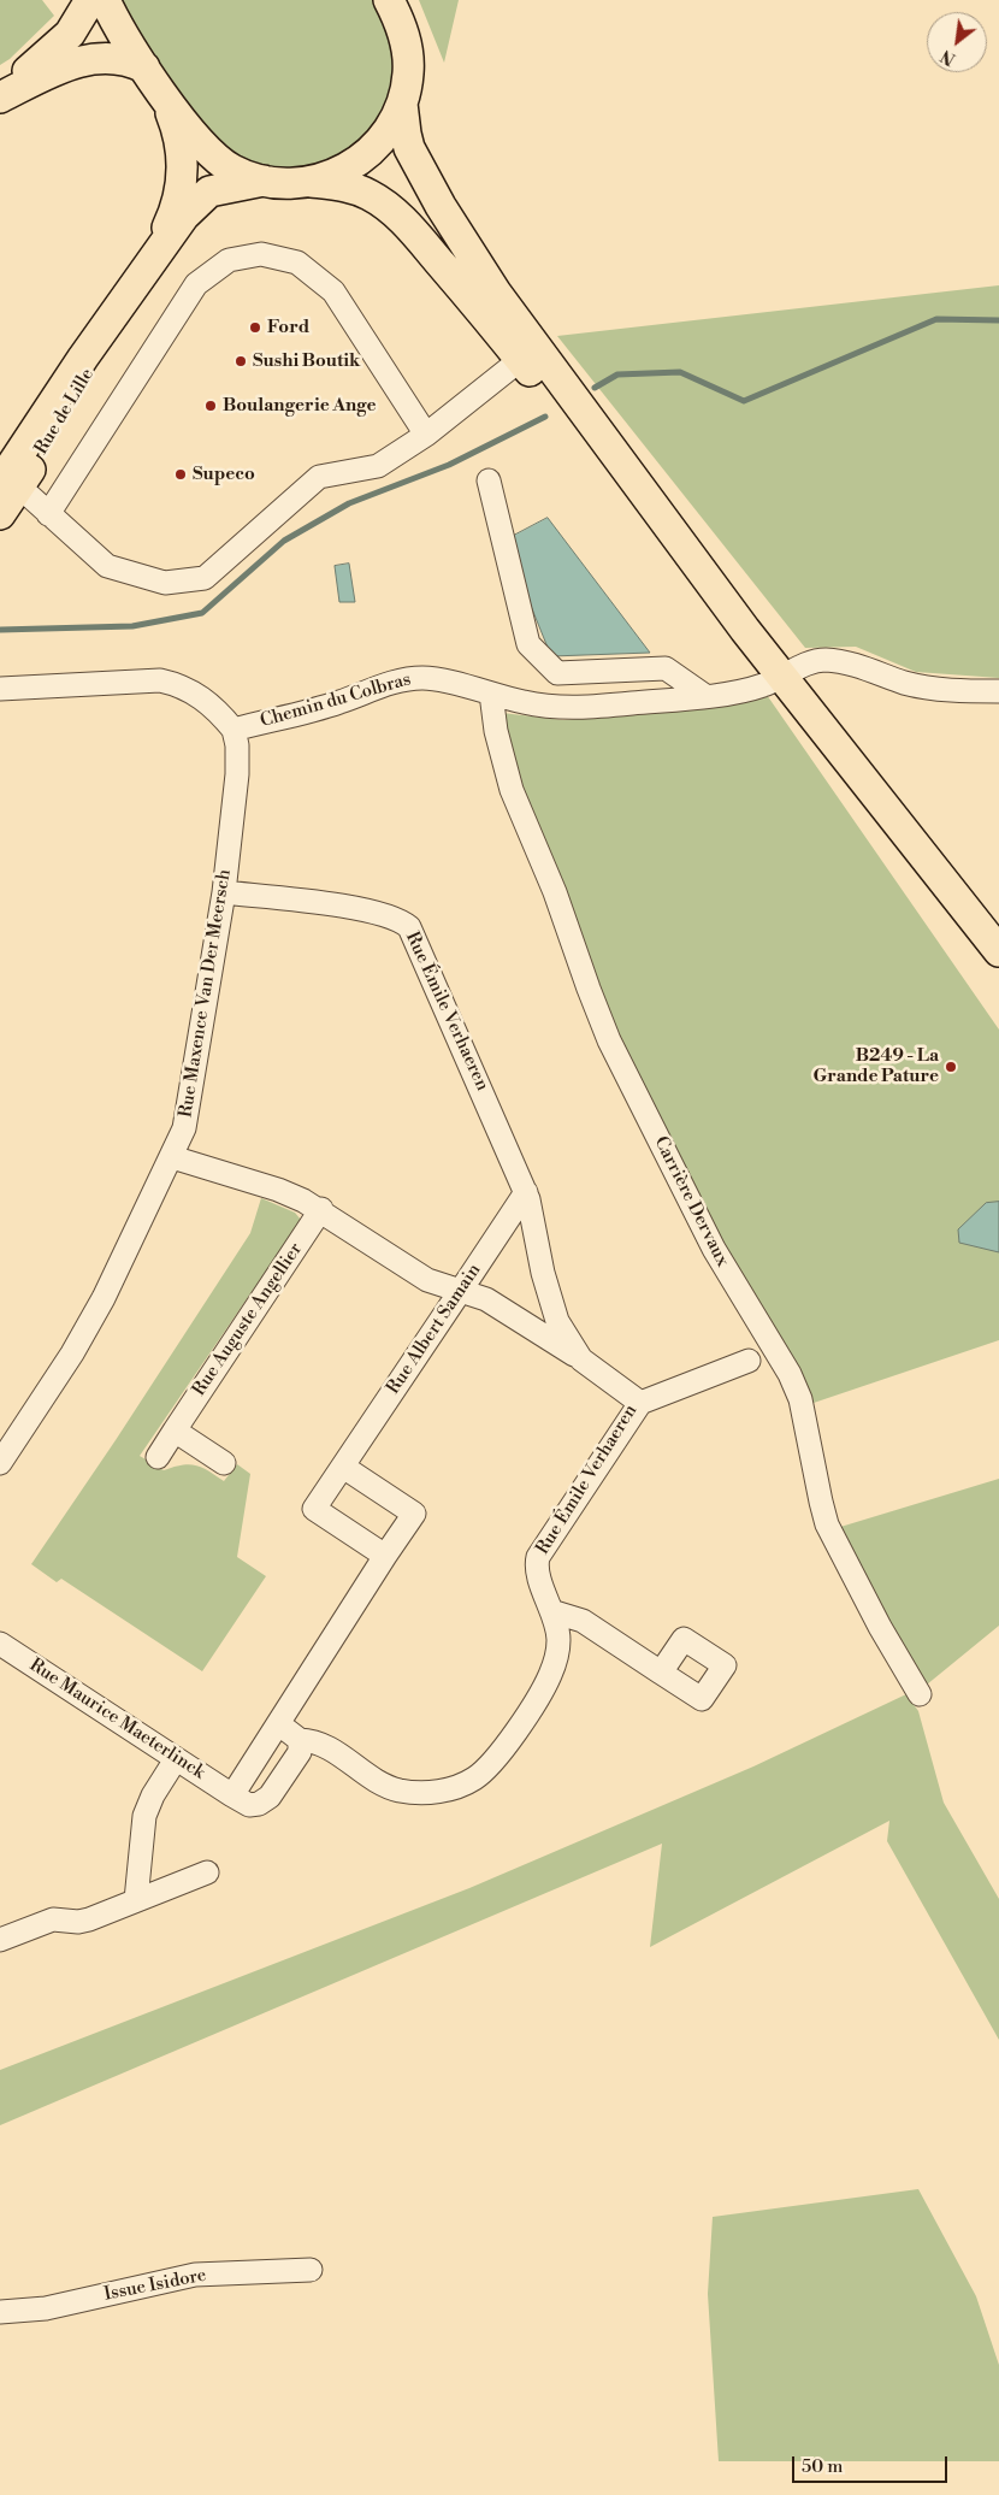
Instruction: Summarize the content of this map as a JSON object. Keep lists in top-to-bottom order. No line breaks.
{"streets":{"main road":["Rue de Lille"],"street":["Chemin du Colbras","Rue Maxence Van Der Meersch","Rue Émile Verhaeren","Carrière Dervaux","Rue Auguste Angellier","Rue Albert Samain","Rue Maurice Maeterlinck","Issue Isidore"]},"crossings":[["Chemin du Colbras","Rue Maxence Van Der Meersch"],["Chemin du Colbras","Carrière Dervaux"],["Rue Maxence Van Der Meersch","Rue Émile Verhaeren"],["Rue Émile Verhaeren","Rue Albert Samain"]],"places":["Ford","Sushi Boutik","Boulangerie Ange","Supeco","B249 - La Grande Pature"],"scale_bar":"50 m","north":"bottom left"}
